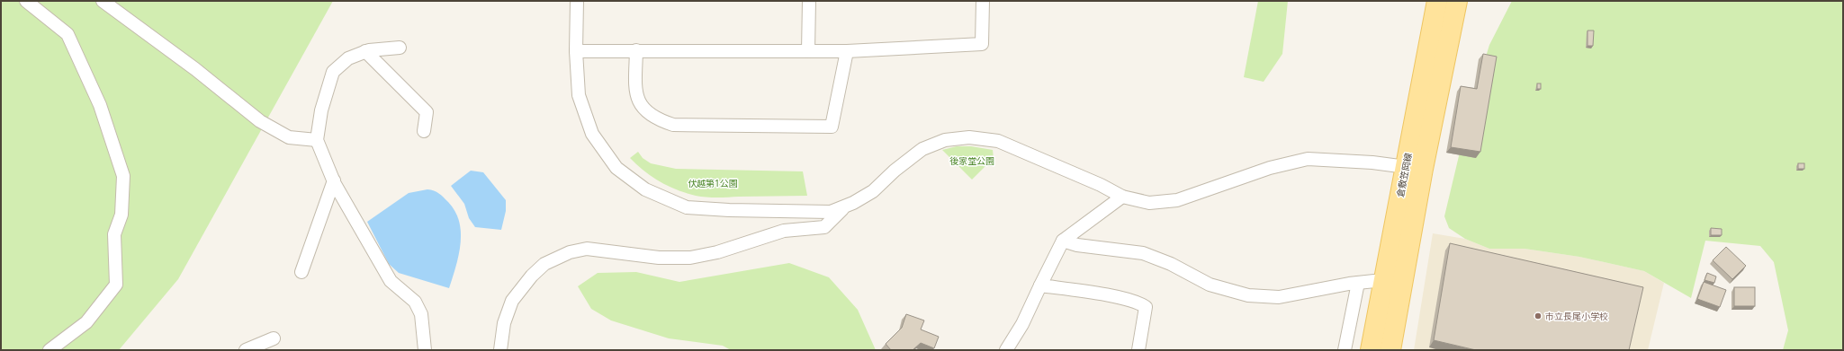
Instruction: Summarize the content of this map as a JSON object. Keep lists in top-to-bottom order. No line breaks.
{"streets":{"main road":["倉敷笠岡線"]},"parks":["後家堂公園","伏越第1公園"],"places":["市立長尾小学校"]}
